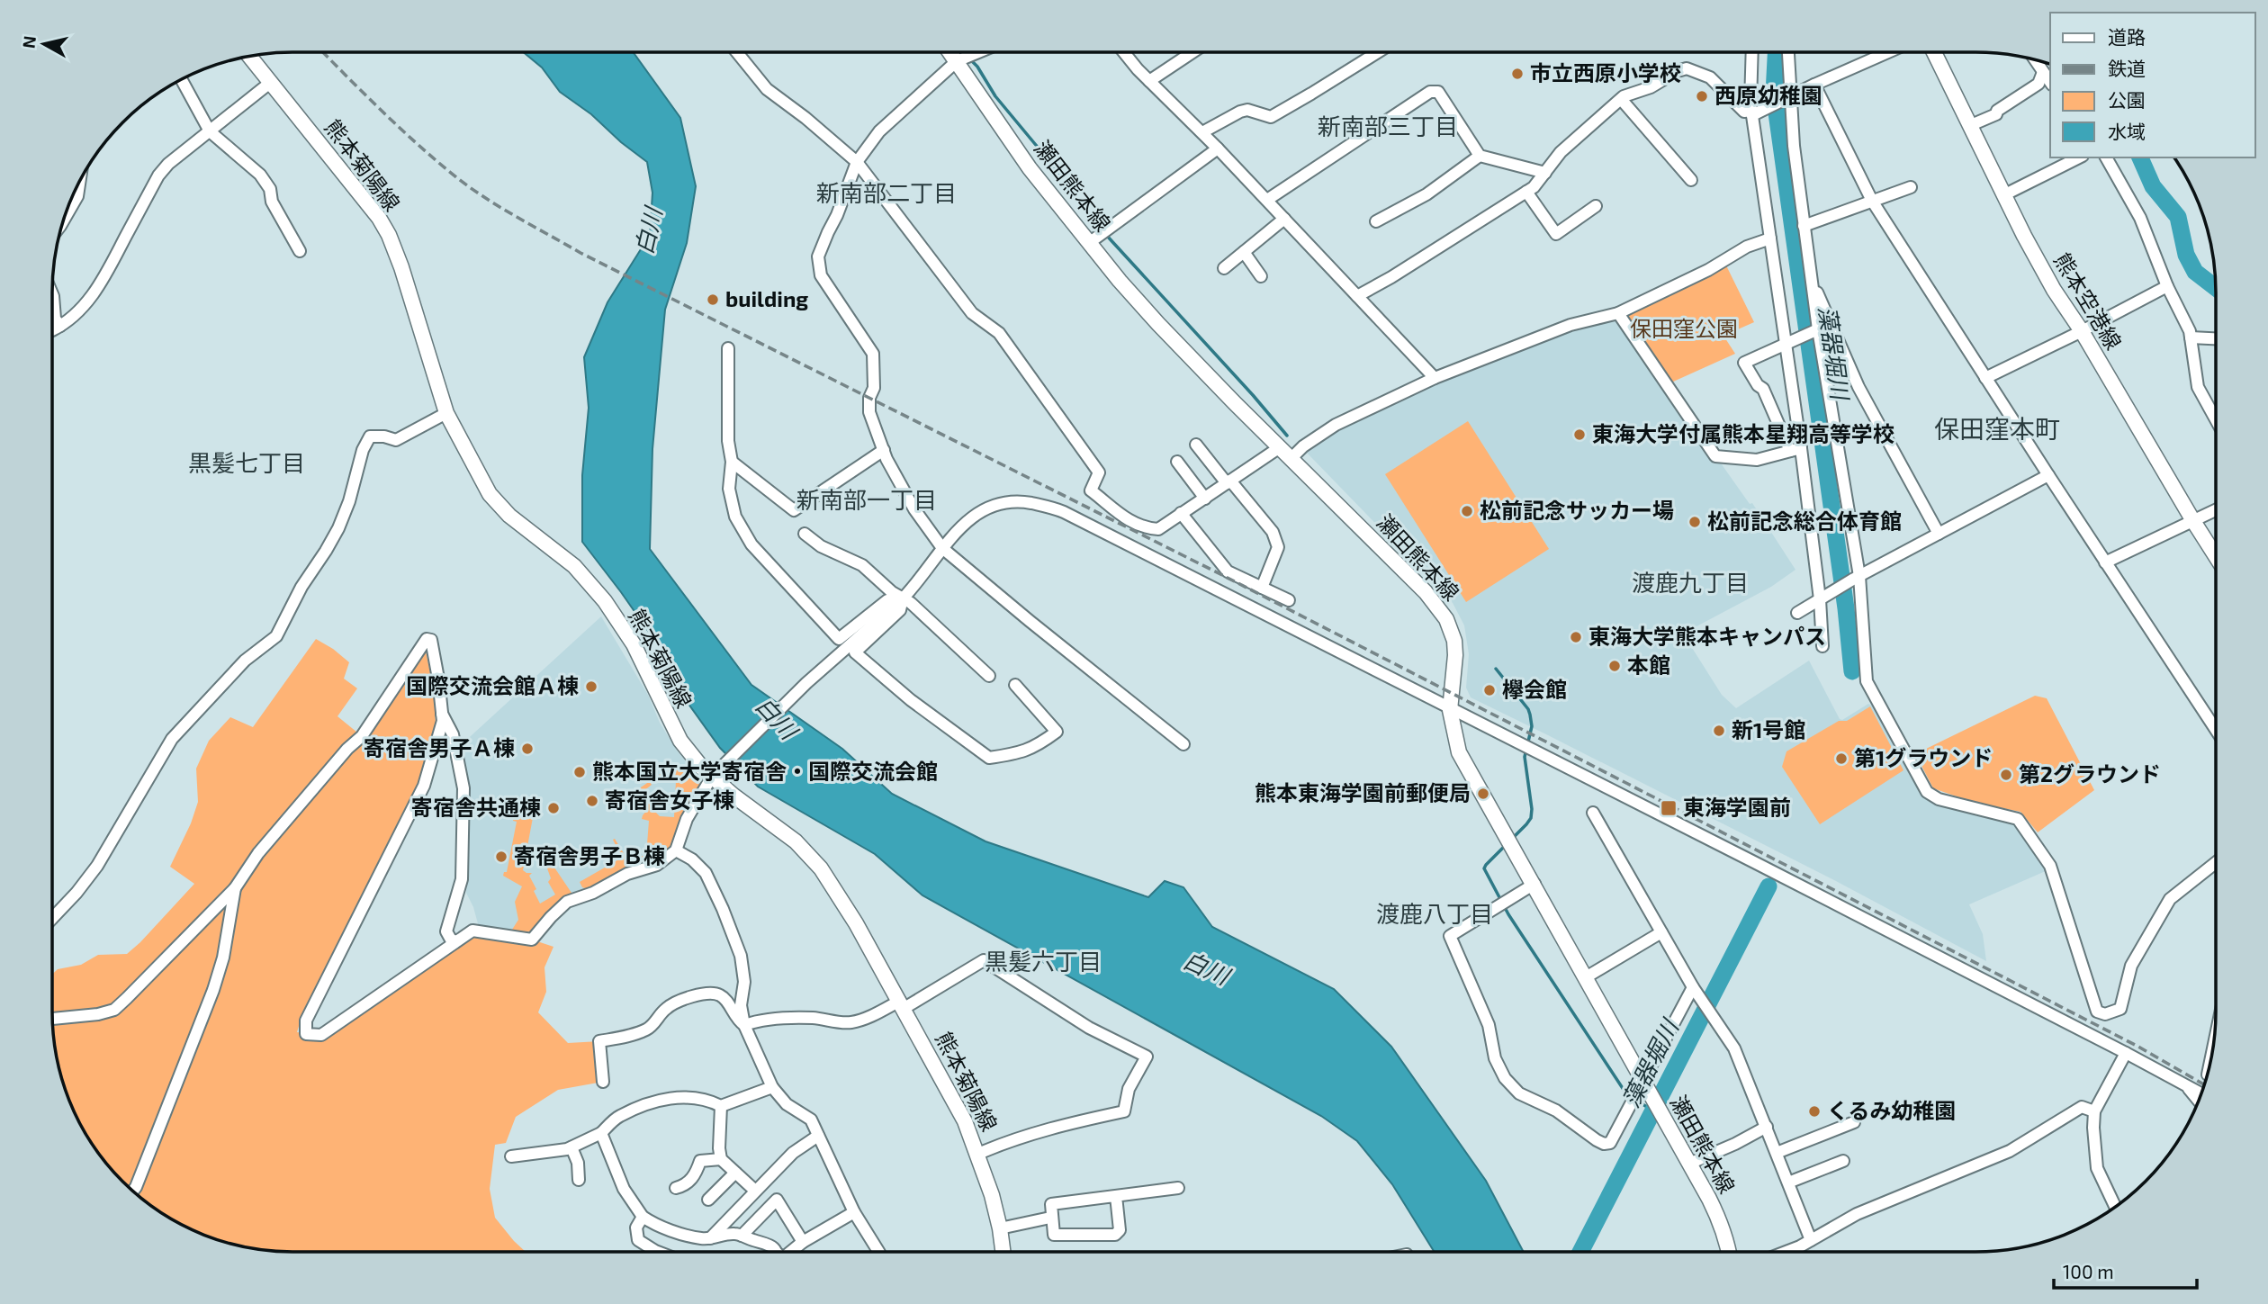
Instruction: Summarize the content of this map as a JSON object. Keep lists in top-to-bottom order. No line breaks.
{"streets":{"main road":["熊本菊陽線","瀬田熊本線","熊本空港線"]},"districts":["新南部三丁目","新南部二丁目","保田窪本町","黒髪七丁目","新南部一丁目","渡鹿九丁目","渡鹿八丁目","黒髪六丁目"],"water":["白川","藻器堀川"],"parks":["保田窪公園"],"places":{"other":["市立西原小学校","西原幼稚園","building","東海大学付属熊本星翔高等学校","松前記念サッカー場","松前記念総合体育館","東海大学熊本キャンパス","本館","国際交流会館Ａ棟","欅会館","新1号館","寄宿舎男子Ａ棟","第1グラウンド","熊本国立大学寄宿舎・国際交流会館","第2グラウンド","熊本東海学園前郵便局","寄宿舎女子棟","寄宿舎共通棟","寄宿舎男子Ｂ棟","くるみ幼稚園"],"transit":["東海学園前"]},"legend":["道路","鉄道","公園","水域"],"scale_bar":"100 m","north":"left"}
